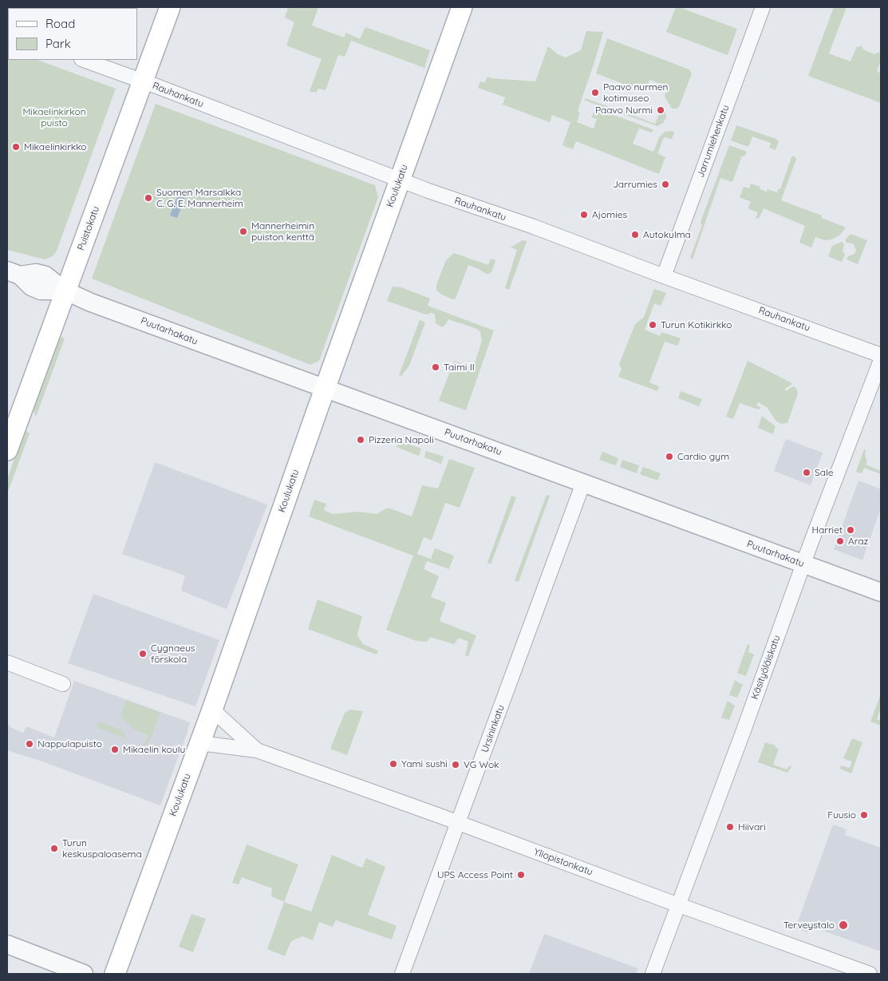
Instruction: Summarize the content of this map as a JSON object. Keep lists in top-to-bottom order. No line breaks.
{"streets":{"main road":["Koulukatu","Puistokatu"],"street":["Rauhankatu","Jarrumiehenkatu","Puutarhakatu","Käsityöläiskatu","Ursininkatu","Yliopistonkatu"]},"crossings":[["Rauhankatu","Jarrumiehenkatu"],["Rauhankatu","Koulukatu"],["Rauhankatu","Puistokatu"],["Koulukatu","Puutarhakatu"],["Koulukatu","Yliopistonkatu"],["Puistokatu","Puutarhakatu"],["Puutarhakatu","Käsityöläiskatu"],["Puutarhakatu","Ursininkatu"],["Käsityöläiskatu","Yliopistonkatu"],["Ursininkatu","Yliopistonkatu"]],"parks":["Mikaelinkirkon puisto"],"places":["Paavo nurmen kotimuseo","Paavo Nurmi","Mikaelinkirkko","Jarrumies","Suomen Marsalkka C. G. E. Mannerheim","Ajomies","Mannerheimin puiston kenttä","Autokulma","Turun Kotikirkko","Taimi II","Pizzeria Napoli","Cardio gym","Sale","Harriet","Araz","Cygnaeus förskola","Nappulapuisto","Mikaelin koulu","Yami sushi","VG Wok","Fuusio","Hiivari","Turun keskuspaloasema","UPS Access Point","Terveystalo"],"legend":["Road","Park"]}
